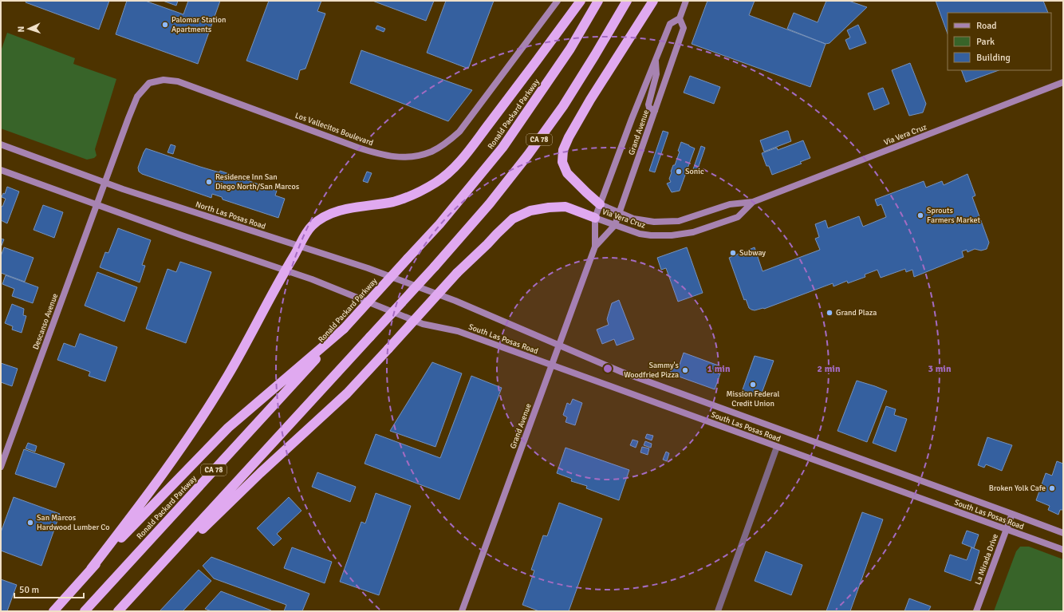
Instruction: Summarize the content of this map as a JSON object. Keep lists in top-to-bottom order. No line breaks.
{"streets":{"highway":["Ronald Packard Parkway","CA 78"],"main road":["Los Vallecitos Boulevard","Grand Avenue","Via Vera Cruz","North Las Posas Road","Descanso Avenue","South Las Posas Road","La Mirada Drive"]},"crossings":[["Los Vallecitos Boulevard","North Las Posas Road"],["Los Vallecitos Boulevard","Descanso Avenue"],["Grand Avenue","Via Vera Cruz"],["Grand Avenue","South Las Posas Road"],["North Las Posas Road","Descanso Avenue"],["North Las Posas Road","South Las Posas Road"],["South Las Posas Road","La Mirada Drive"]],"places":["Palomar Station Apartments","Sonic","Residence Inn San Diego North/San Marcos","Sprouts Farmers Market","Subway","Grand Plaza","Sammy's Woodfried Pizza","Mission Federal Credit Union","Broken Yolk Cafe","San Marcos Hardwood Lumber Co"],"legend":["Road","Park","Building"],"scale_bar":"50 m","north":"left","rings":["1 min","2 min","3 min"]}
